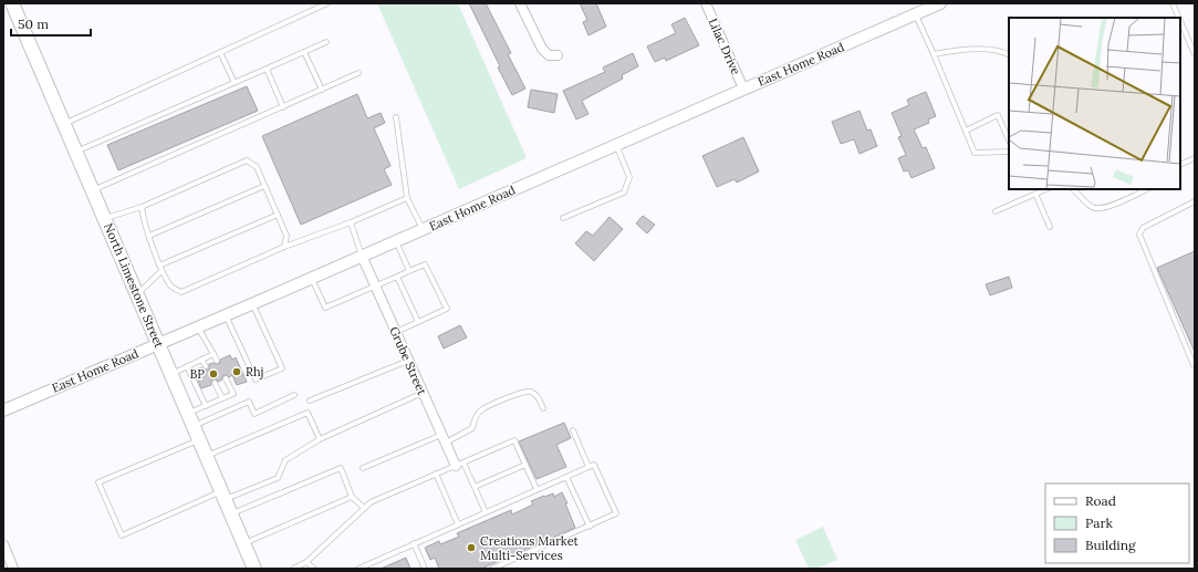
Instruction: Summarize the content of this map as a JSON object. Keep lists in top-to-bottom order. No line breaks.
{"streets":{"main road":["North Limestone Street"],"street":["Lilac Drive","East Home Road","Grube Street"]},"crossings":[["Lilac Drive","East Home Road"],["East Home Road","North Limestone Street"],["East Home Road","Grube Street"]],"places":["Rhj","BP","Creations Market Multi-Services"],"legend":["Road","Park","Building"],"scale_bar":"50 m"}
